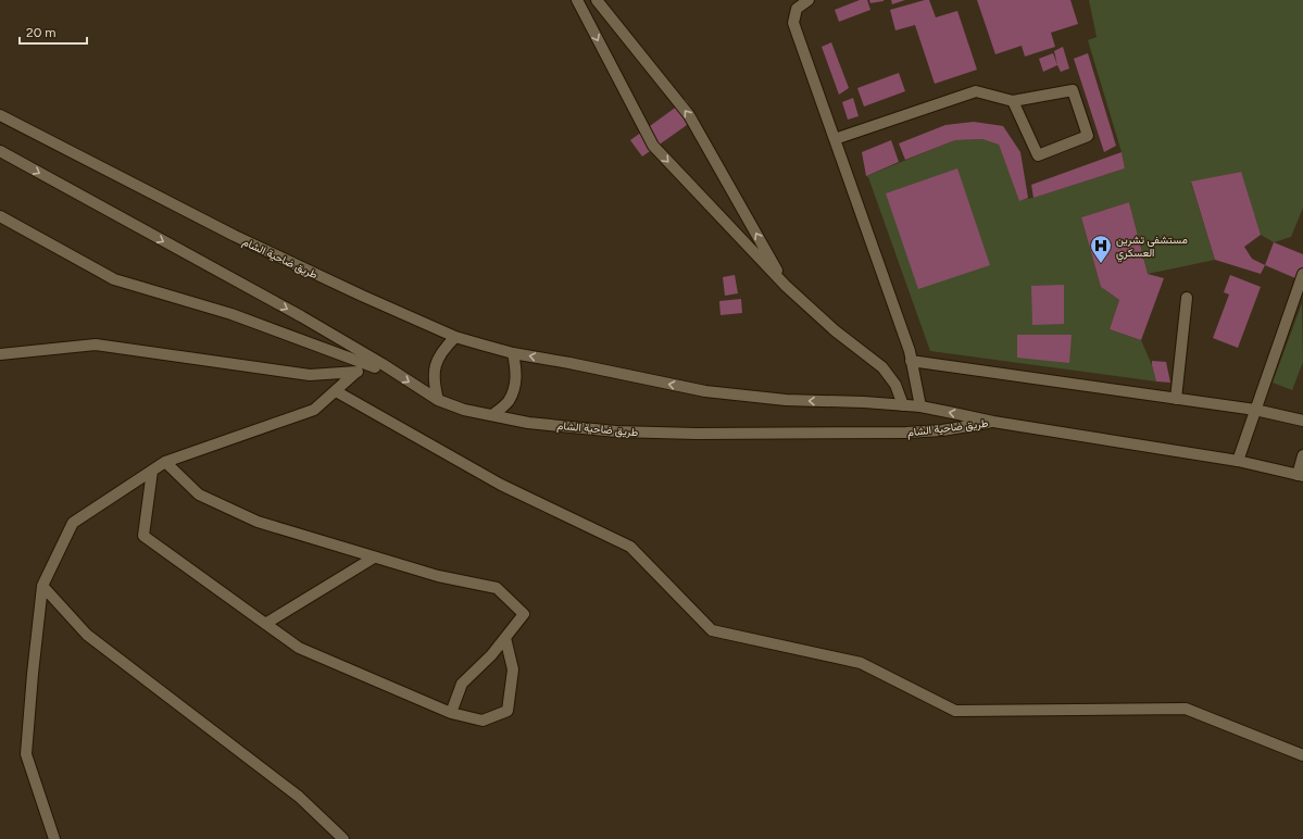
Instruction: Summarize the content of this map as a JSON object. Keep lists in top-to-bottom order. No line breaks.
{"streets":{"main road":["طريق ضاحية الشام"]},"places":{"hospital":["مستشفى تشرين العسكري"]},"scale_bar":"20 m"}
